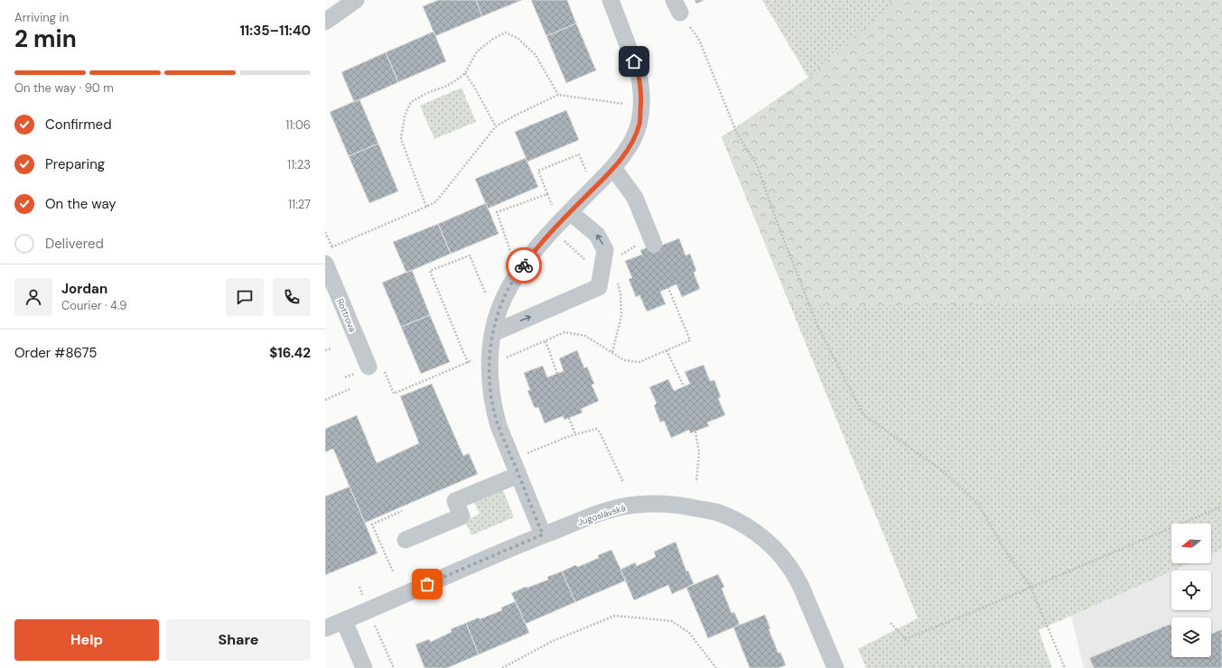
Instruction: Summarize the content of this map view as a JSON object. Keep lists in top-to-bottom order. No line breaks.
{"streets":{"street":["Rottrova","Jugoslávská"]},"north":"left","page":{"heading":["2 min","Arriving in","11:35–11:40"],"panel":["Jordan","Courier · 4.9","Order #8675","$16.42"],"bar":"On the way · 90 m","list":[["Confirmed","11:06"],["Preparing","11:23"],["On the way","11:27"],"Delivered"],"buttons":["Help","Share"]}}
